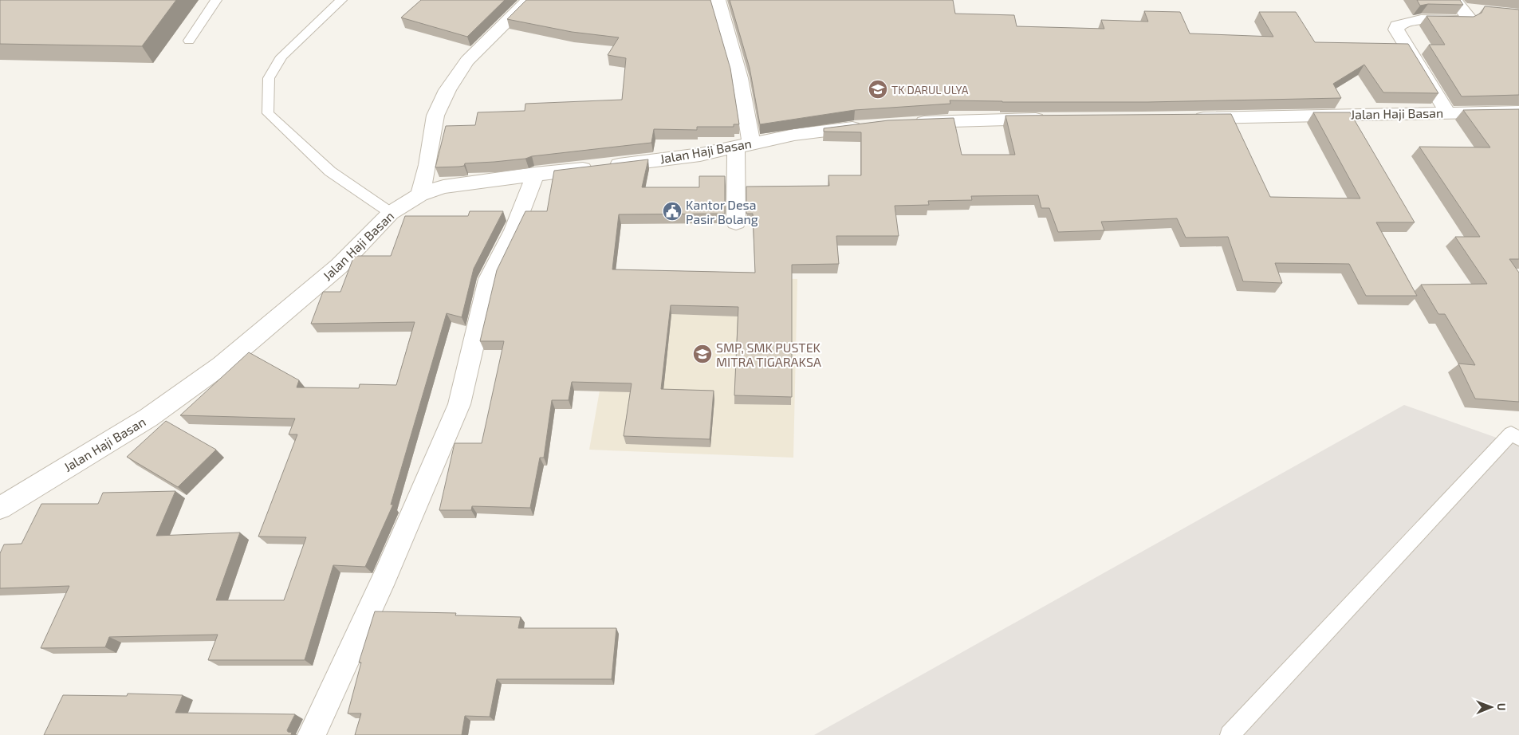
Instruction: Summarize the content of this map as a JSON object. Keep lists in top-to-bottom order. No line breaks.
{"streets":{"street":["Jalan Haji Basan"]},"places":{"school or university":["TK DARUL ULYA","SMP, SMK PUSTEK MITRA TIGARAKSA"],"public building":["Kantor Desa Pasir Bolang"]},"north":"right"}
